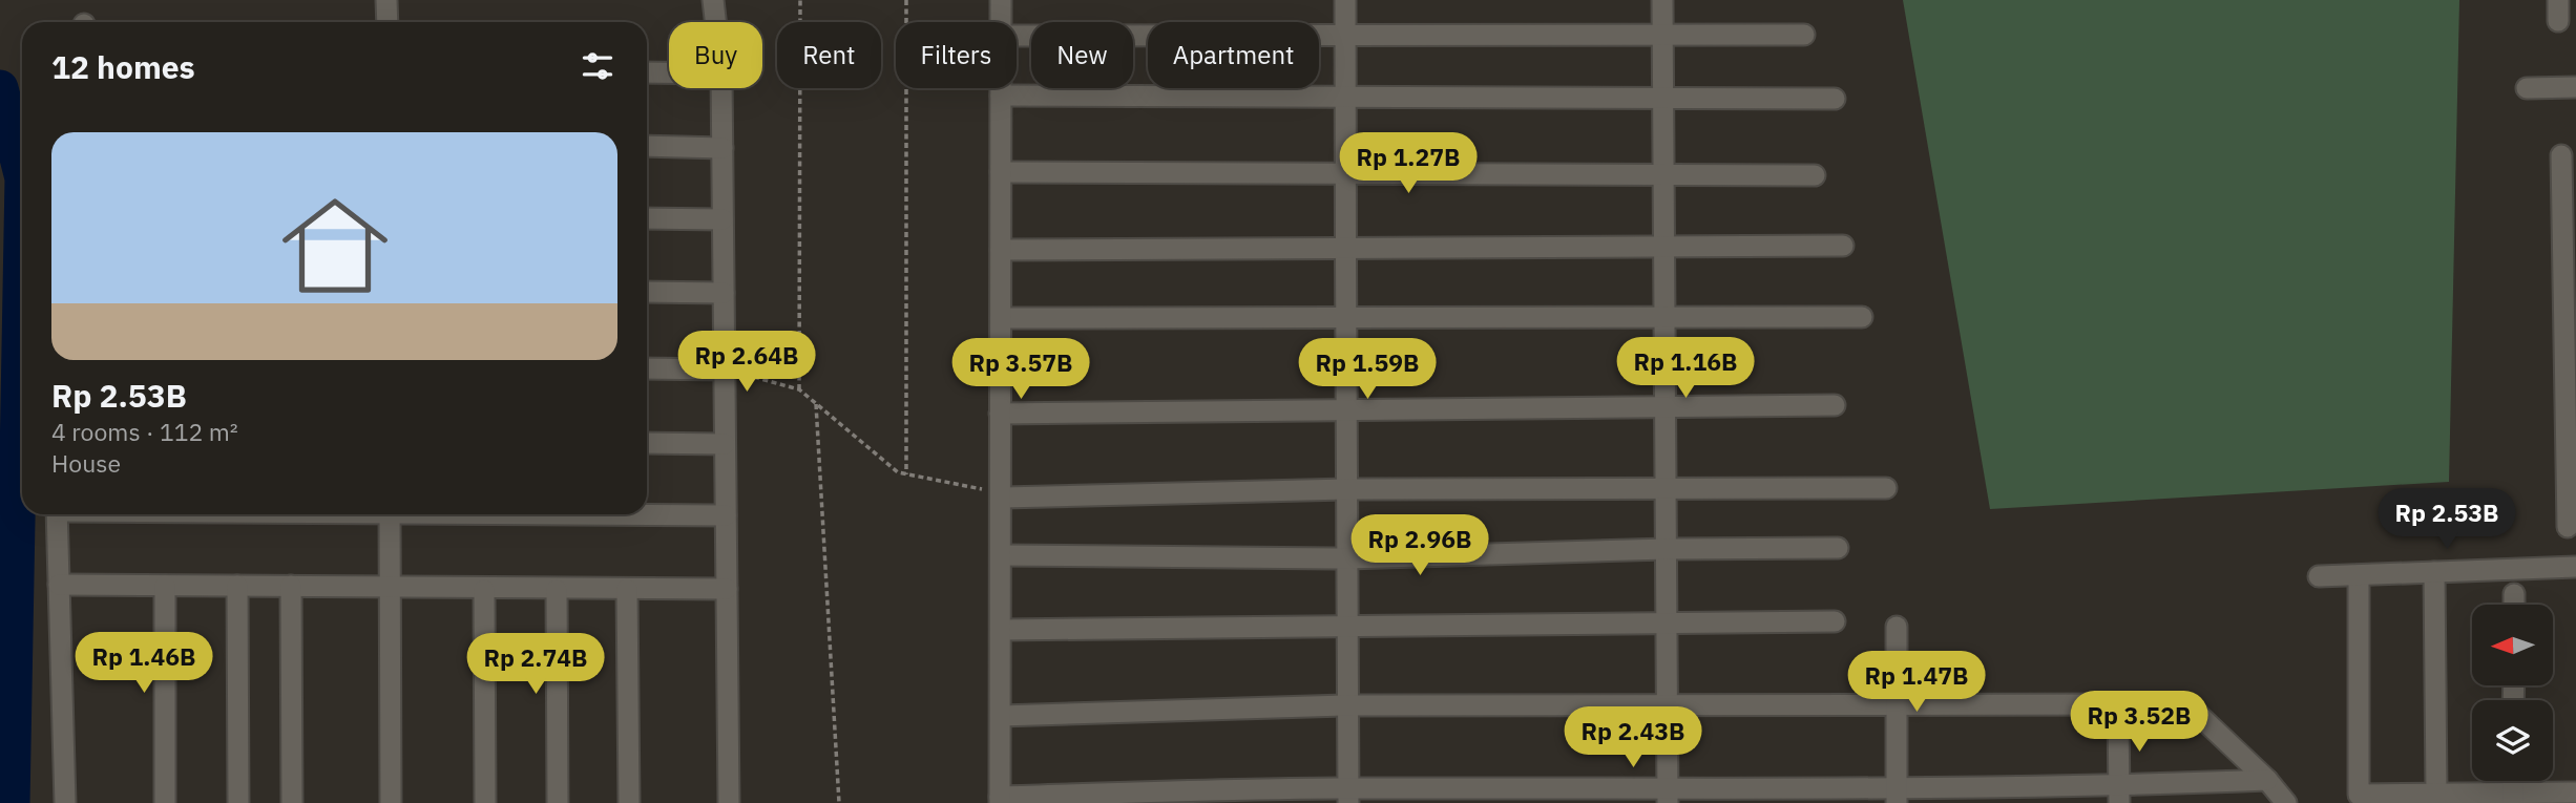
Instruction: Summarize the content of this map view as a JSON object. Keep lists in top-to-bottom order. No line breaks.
{"north":"left","page":{"chip":["Buy","Rent","Filters","New","Apartment"],"heading":"12 homes","list":[{"name":"Rp 2.53B","note":"4 rooms · 112 m² · House"}],"price":["Rp 1.27B","Rp 2.64B","Rp 1.16B","Rp 3.57B","Rp 1.59B","Rp 2.53B","Rp 2.96B","Rp 1.46B","Rp 2.74B","Rp 1.47B","Rp 3.52B","Rp 2.43B"]}}
